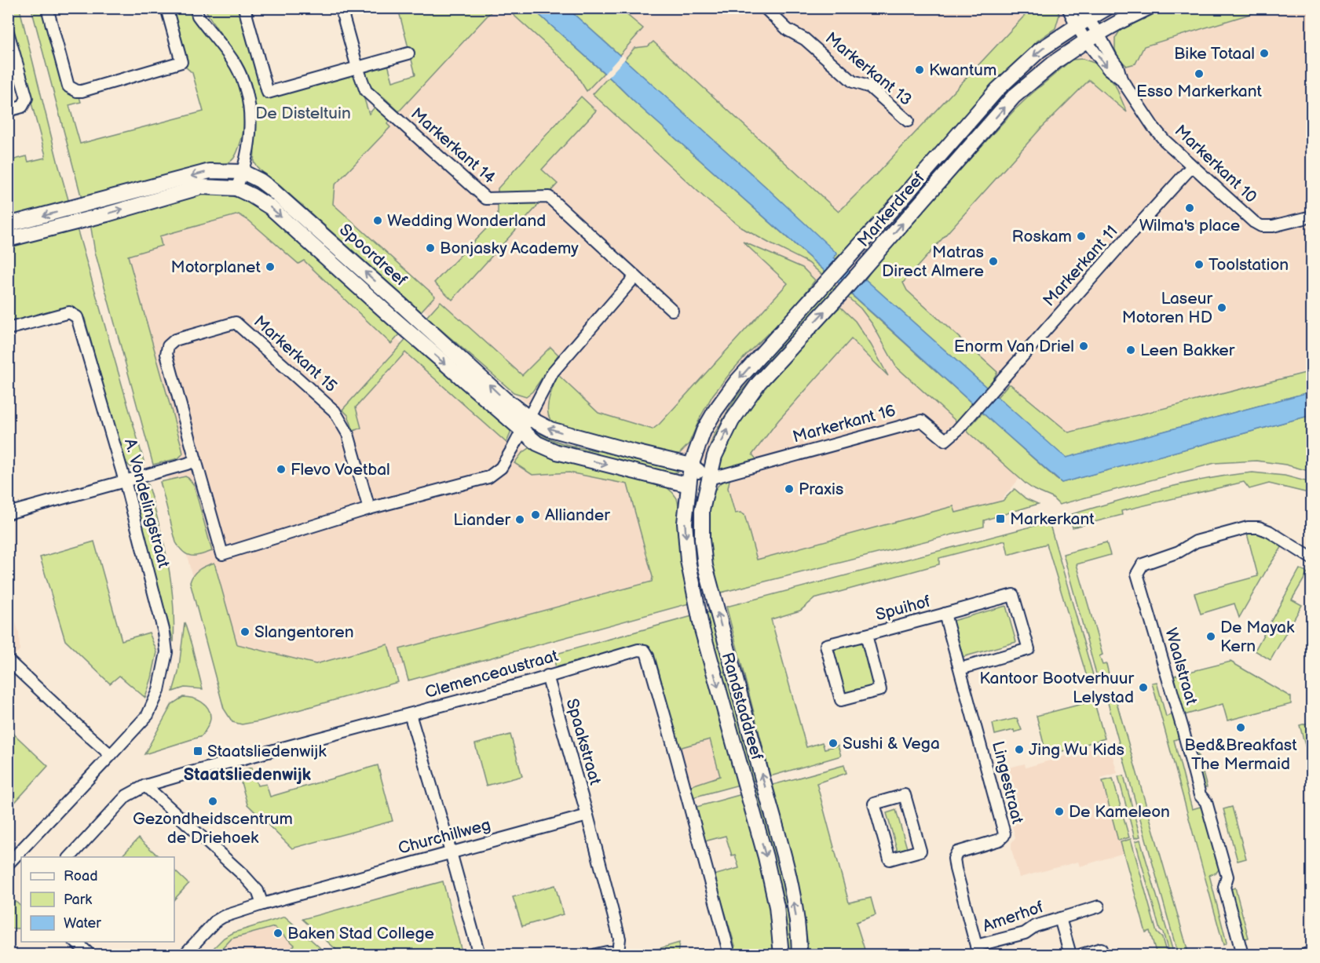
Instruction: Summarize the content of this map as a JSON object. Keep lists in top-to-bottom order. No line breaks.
{"streets":{"main road":["Markerdreef","Spoordreef","Randstaddreef"],"street":["Markerkant 13","Markerkant 14","Markerkant 10","Markerkant 11","Markerkant 15","Markerkant 16","A. Vondelingstraat","Spuihof","Waalstraat","Clemenceaustraat","Spaakstraat","Lingestraat","Churchillweg","Amerhof"]},"crossings":[["Markerkant 10","Markerdreef"],["Markerkant 10","Markerkant 11"],["Markerdreef","Spoordreef"],["Markerdreef","Markerkant 16"],["Markerdreef","Randstaddreef"],["Spoordreef","Randstaddreef"],["Markerkant 11","Markerkant 16"],["Markerkant 16","Randstaddreef"],["Spuihof","Lingestraat"],["Clemenceaustraat","Spaakstraat"],["Spaakstraat","Churchillweg"],["Lingestraat","Amerhof"]],"districts":["Staatsliedenwijk"],"parks":["De Disteltuin"],"places":{"other":["Bike Totaal","Kwantum","Esso Markerkant","Wilma's place","Wedding Wonderland","Roskam","Bonjasky Academy","Matras Direct Almere","Toolstation","Motorplanet","Laseur Motoren HD","Enorm Van Driel","Leen Bakker","Flevo Voetbal","Praxis","Alliander","Liander","Slangentoren","De Mayak Kern","Kantoor Bootverhuur Lelystad","Bed&Breakfast The Mermaid","Sushi & Vega","Jing Wu Kids","Gezondheidscentrum de Driehoek","De Kameleon","Baken Stad College"],"transit":["Markerkant","Staatsliedenwijk"]},"legend":["Road","Park","Water"]}
